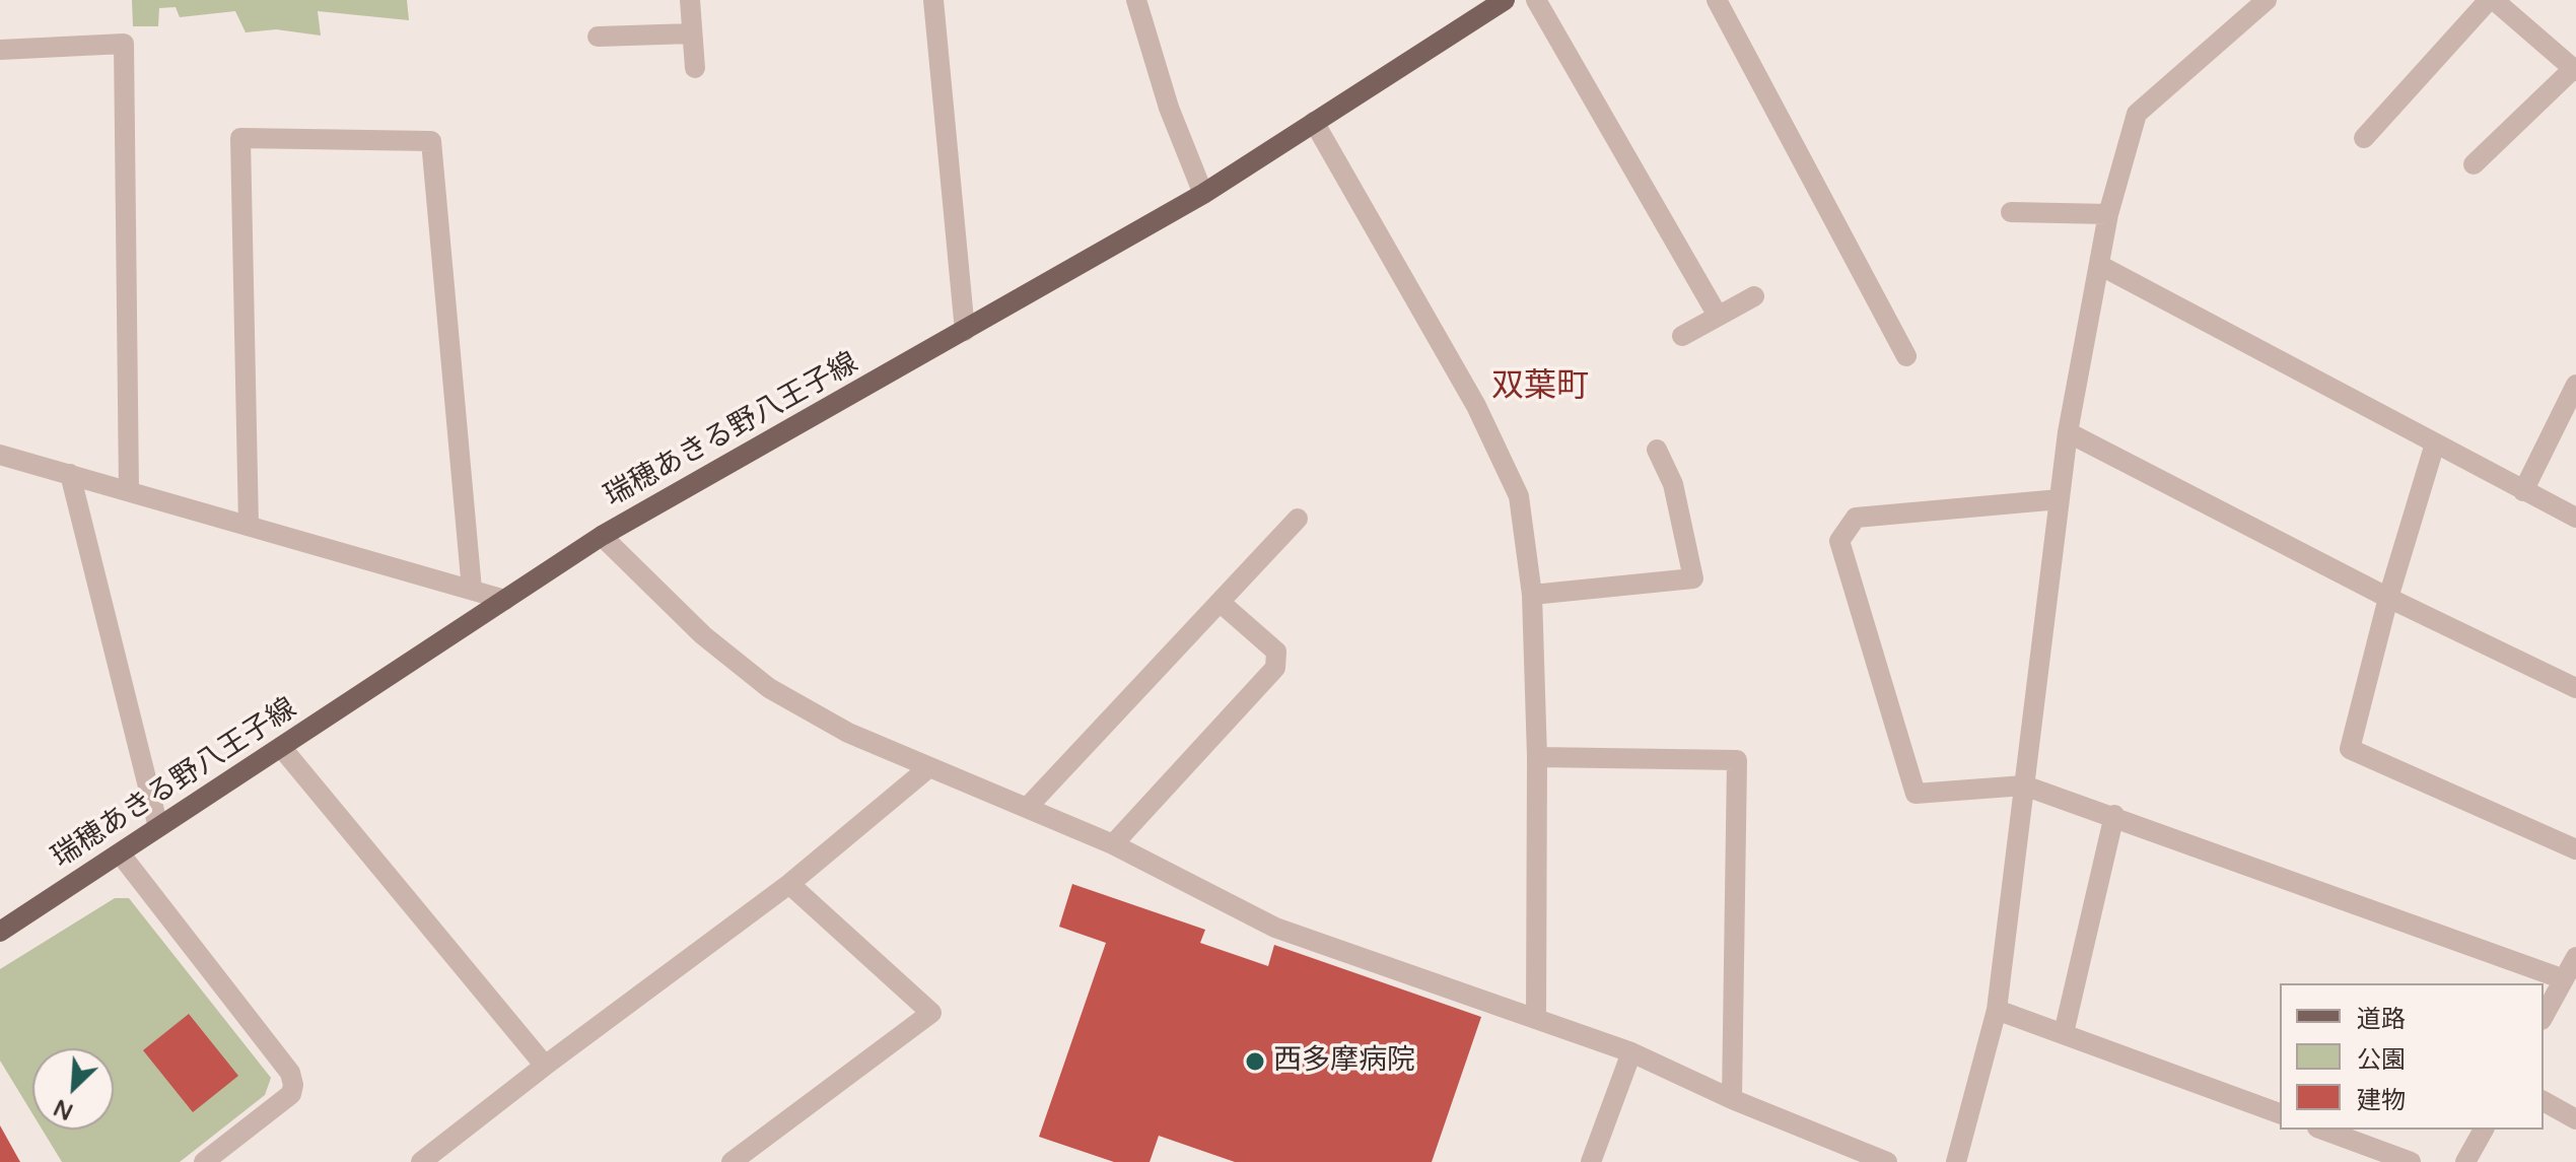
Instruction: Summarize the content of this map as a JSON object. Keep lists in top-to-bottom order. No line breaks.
{"streets":{"main road":["瑞穂あきる野八王子線"]},"districts":["双葉町"],"places":["西多摩病院"],"legend":["道路","公園","建物"],"north":"bottom left"}
